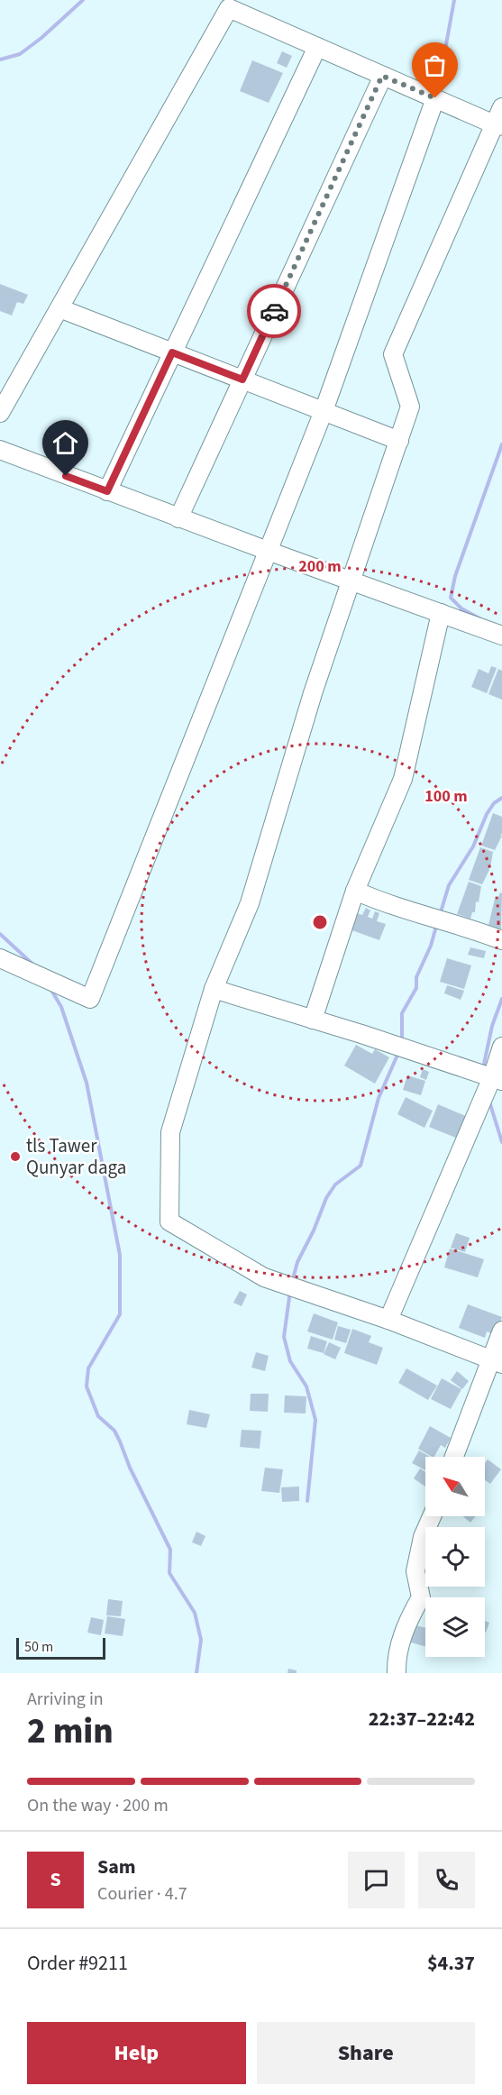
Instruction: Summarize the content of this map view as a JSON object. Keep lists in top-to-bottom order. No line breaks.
{"places":["tls Tawer Qunyar daga"],"scale_bar":"50 m","north":"top left","page":{"scale":"50 m","heading":["2 min","Arriving in","22:37–22:42"],"panel":["Sam","Courier · 4.7","Order #9211","$4.37"],"bar":"On the way · 200 m","round":"S","buttons":["Help","Share"]},"rings":["200 m","100 m"]}
